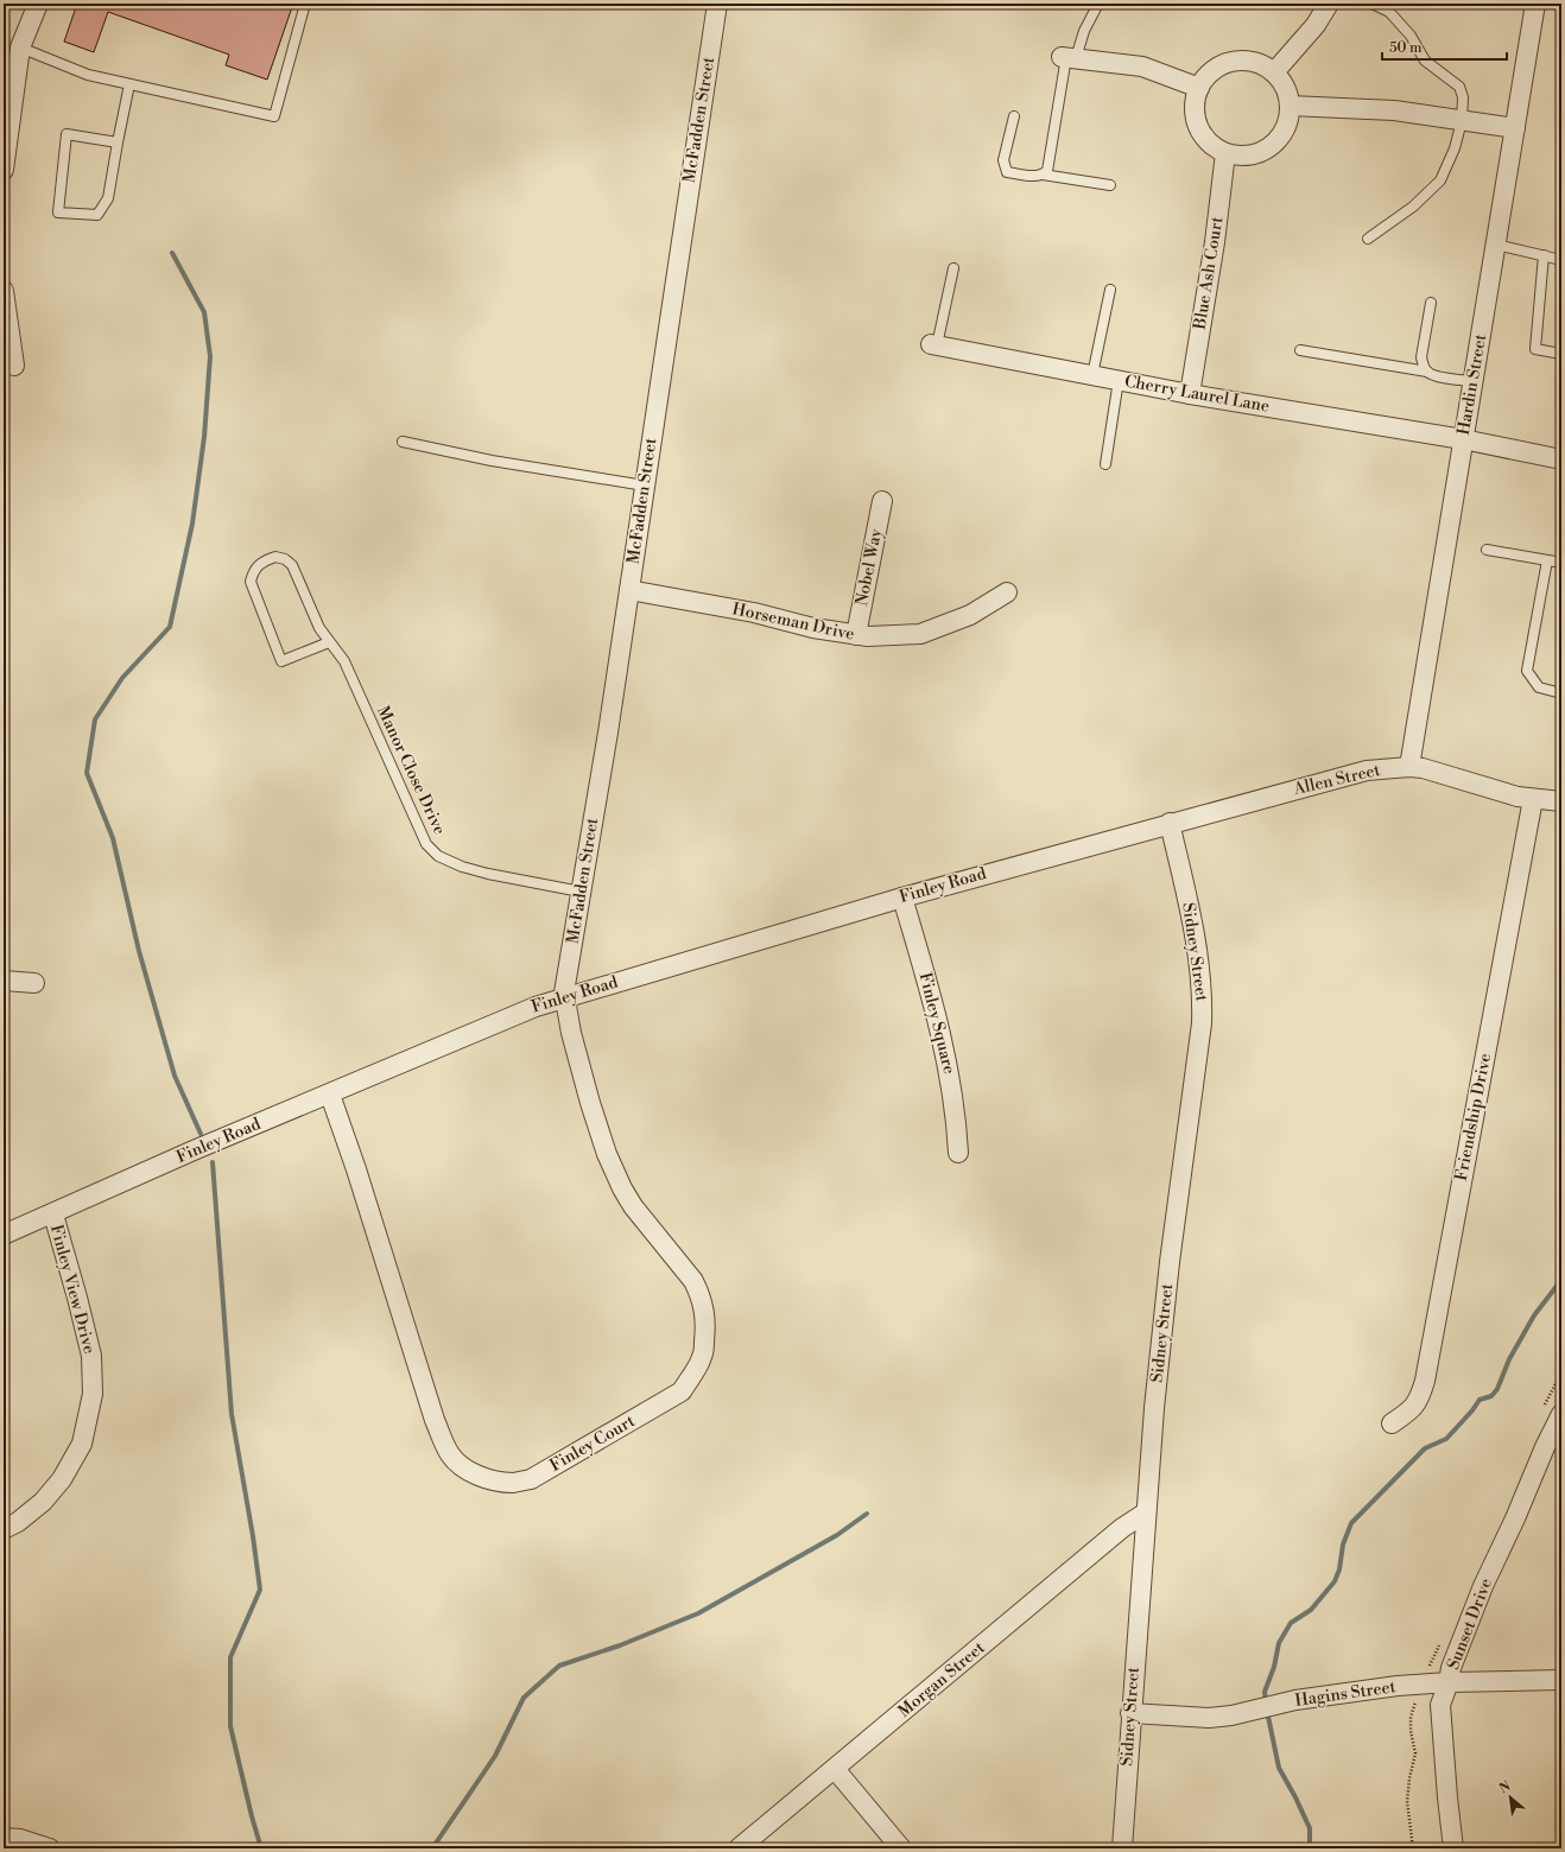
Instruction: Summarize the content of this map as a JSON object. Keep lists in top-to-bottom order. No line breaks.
{"streets":{"street":["McFadden Street","Blue Ash Court","Hardin Street","Cherry Laurel Lane","Nobel Way","Horseman Drive","Allen Street","Finley Road","Sidney Street","Finley Square","Friendship Drive","Finley View Drive","Finley Court","Sunset Drive","Morgan Street","Hagins Street"],"lane":["Manor Close Drive"]},"crossings":[["McFadden Street","Horseman Drive"],["McFadden Street","Manor Close Drive"],["McFadden Street","Finley Road"],["McFadden Street","Finley Court"],["Blue Ash Court","Cherry Laurel Lane"],["Hardin Street","Cherry Laurel Lane"],["Hardin Street","Allen Street"],["Nobel Way","Horseman Drive"],["Allen Street","Finley Road"],["Allen Street","Sidney Street"],["Allen Street","Friendship Drive"],["Finley Road","Sidney Street"],["Finley Road","Finley Square"],["Finley Road","Finley View Drive"],["Finley Road","Finley Court"],["Sidney Street","Morgan Street"],["Sidney Street","Hagins Street"],["Sunset Drive","Hagins Street"]],"scale_bar":"50 m","north":"top left"}
